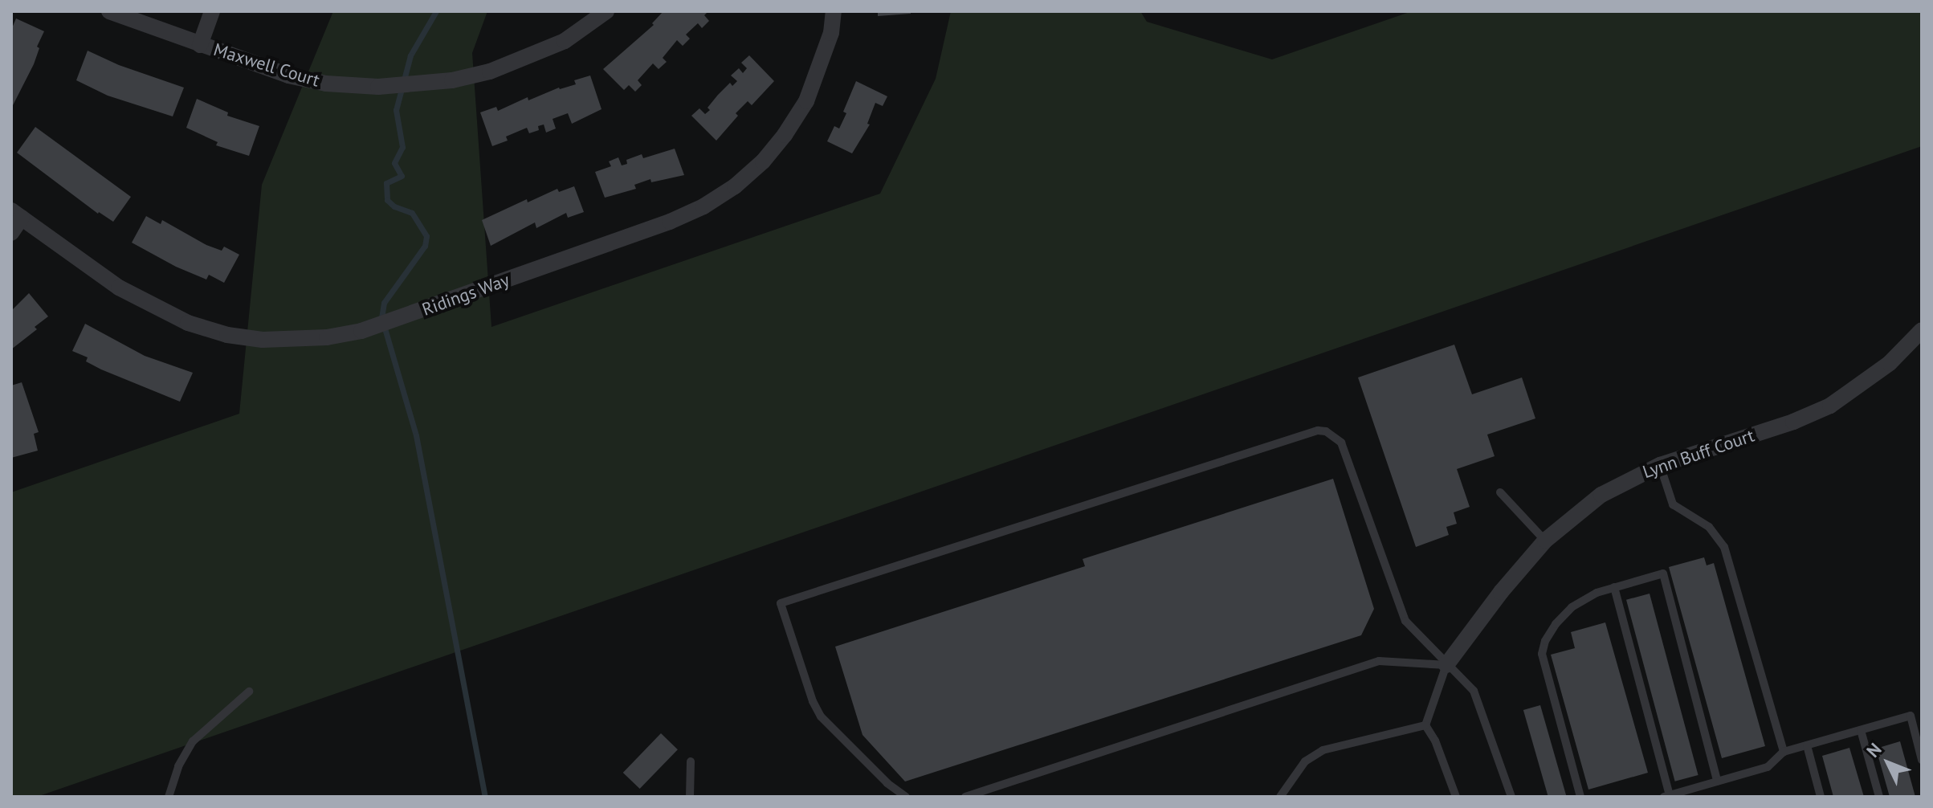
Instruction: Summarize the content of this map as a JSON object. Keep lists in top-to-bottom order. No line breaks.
{"streets":{"street":["Maxwell Court","Ridings Way","Lynn Buff Court"]},"north":"top left"}
